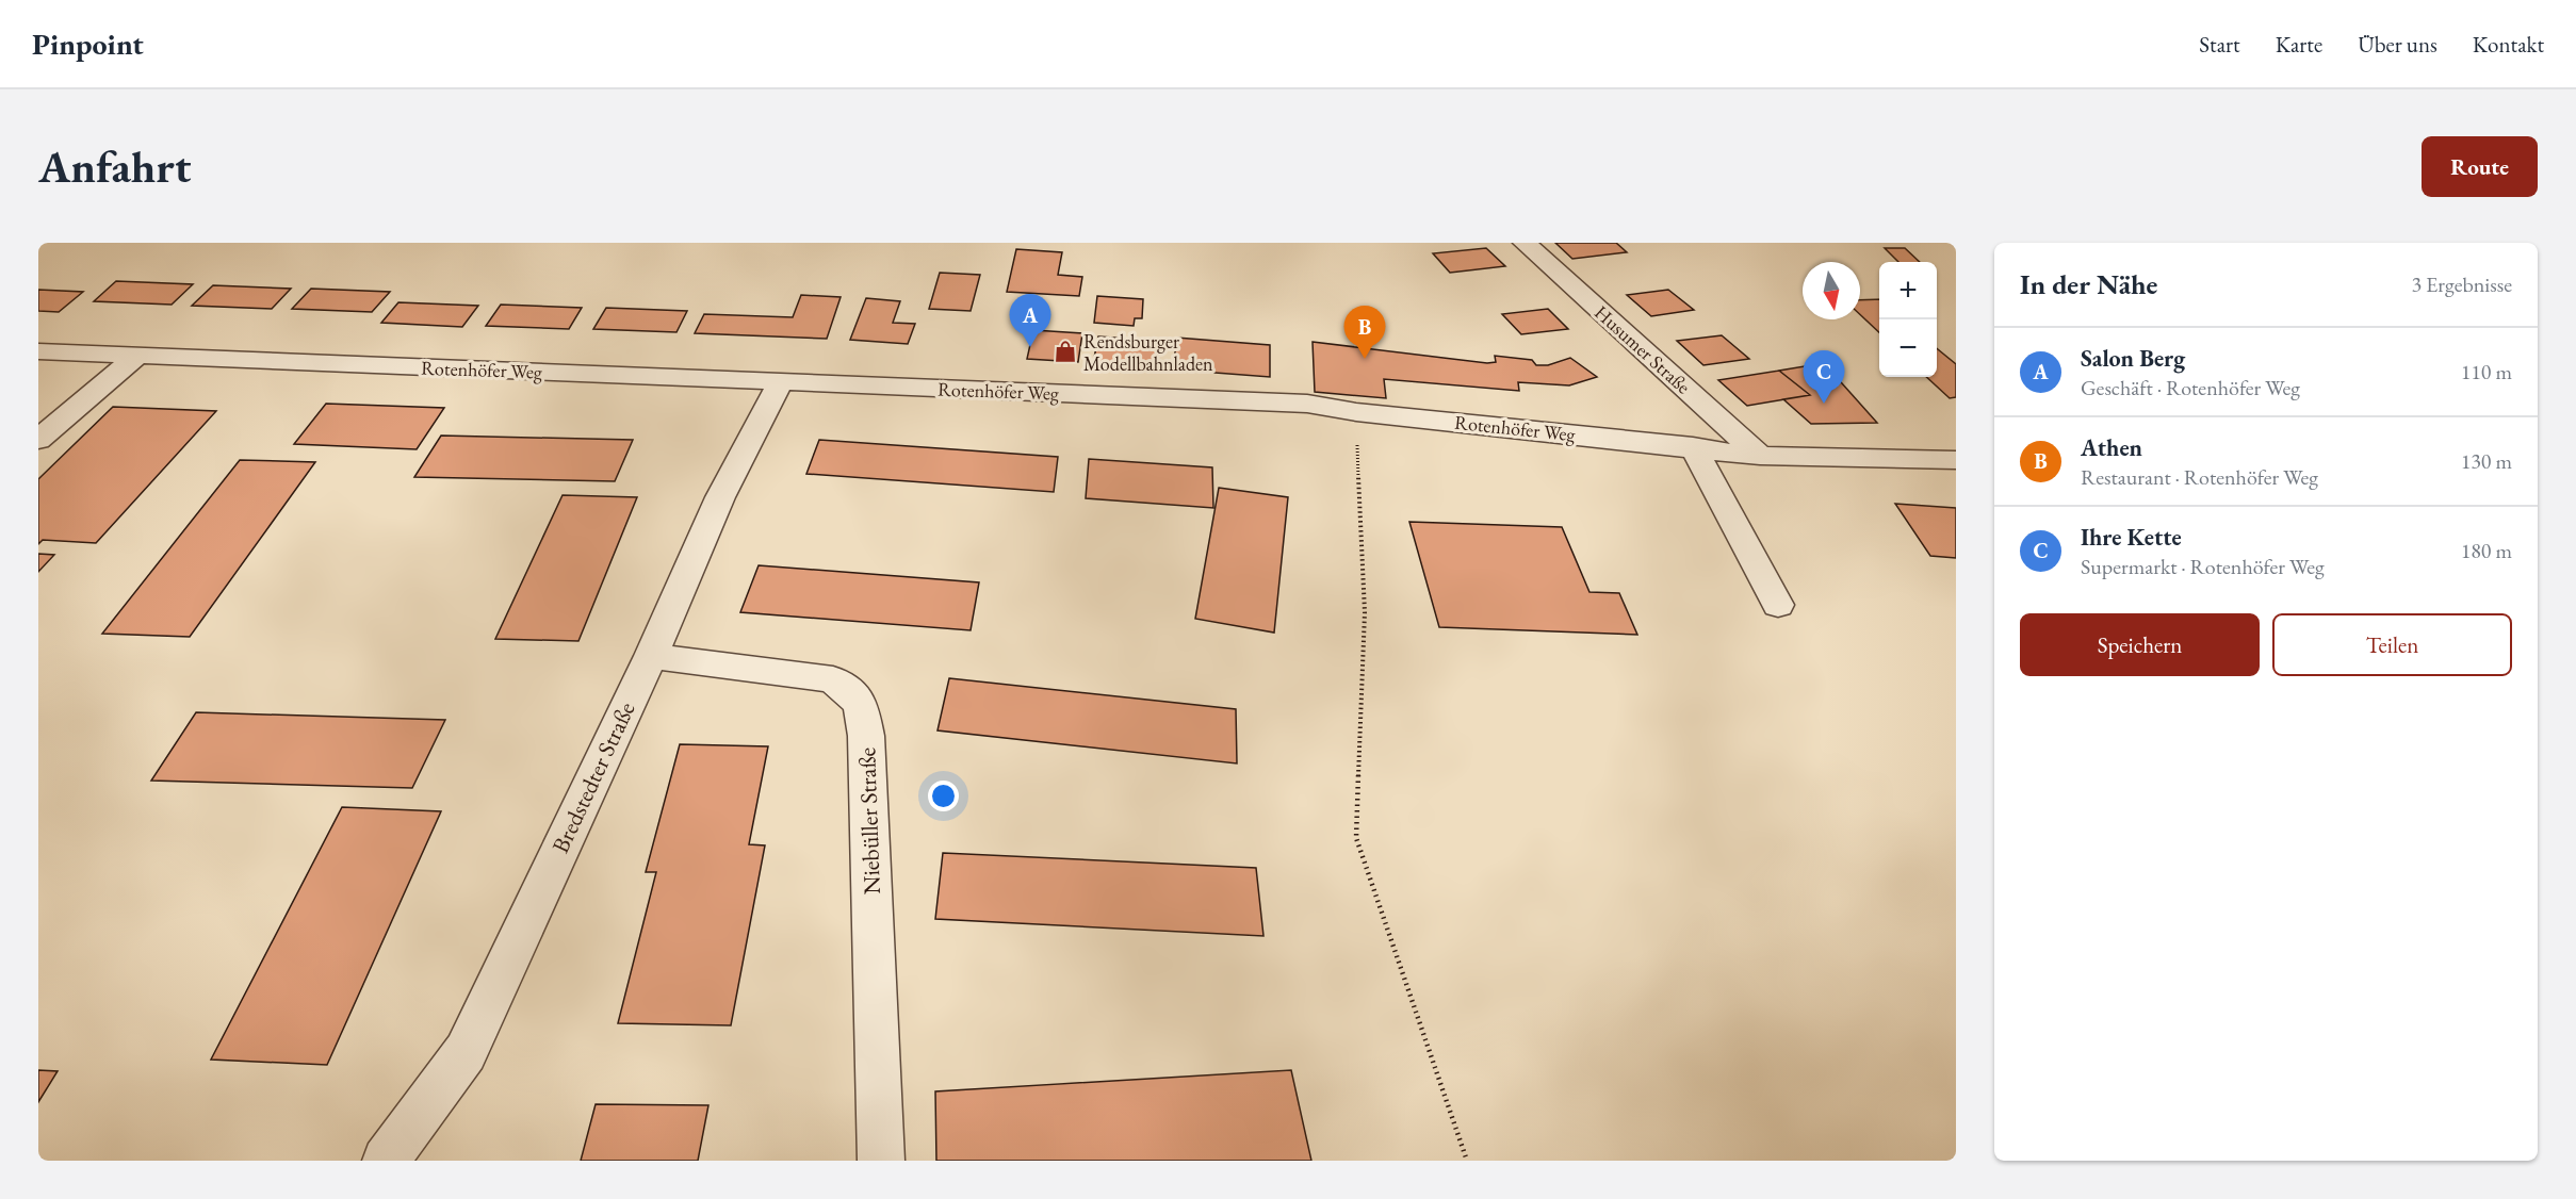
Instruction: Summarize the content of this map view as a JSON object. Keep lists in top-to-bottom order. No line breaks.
{"streets":{"street":["Husumer Straße","Rotenhöfer Weg","Bredstedter Straße","Niebüller Straße"]},"crossings":[["Husumer Straße","Rotenhöfer Weg"],["Rotenhöfer Weg","Bredstedter Straße"],["Bredstedter Straße","Niebüller Straße"]],"places":{"shop":["Rendsburger Modellbahnladen"]},"north":"bottom","page":{"header":"Pinpoint","nav":["Start","Karte","Über uns","Kontakt"],"buttons":["Route",["Speichern","Teilen"]],"title":"Anfahrt","heading":["In der Nähe","3 Ergebnisse"],"map_buttons":["+","−"],"pins":["A","B","C"],"list":[{"mark":"A","name":"Salon Berg","note":"Geschäft · Rotenhöfer Weg","value":"110 m"},{"mark":"B","name":"Athen","note":"Restaurant · Rotenhöfer Weg","value":"130 m"},{"mark":"C","name":"Ihre Kette","note":"Supermarkt · Rotenhöfer Weg","value":"180 m"}]}}
